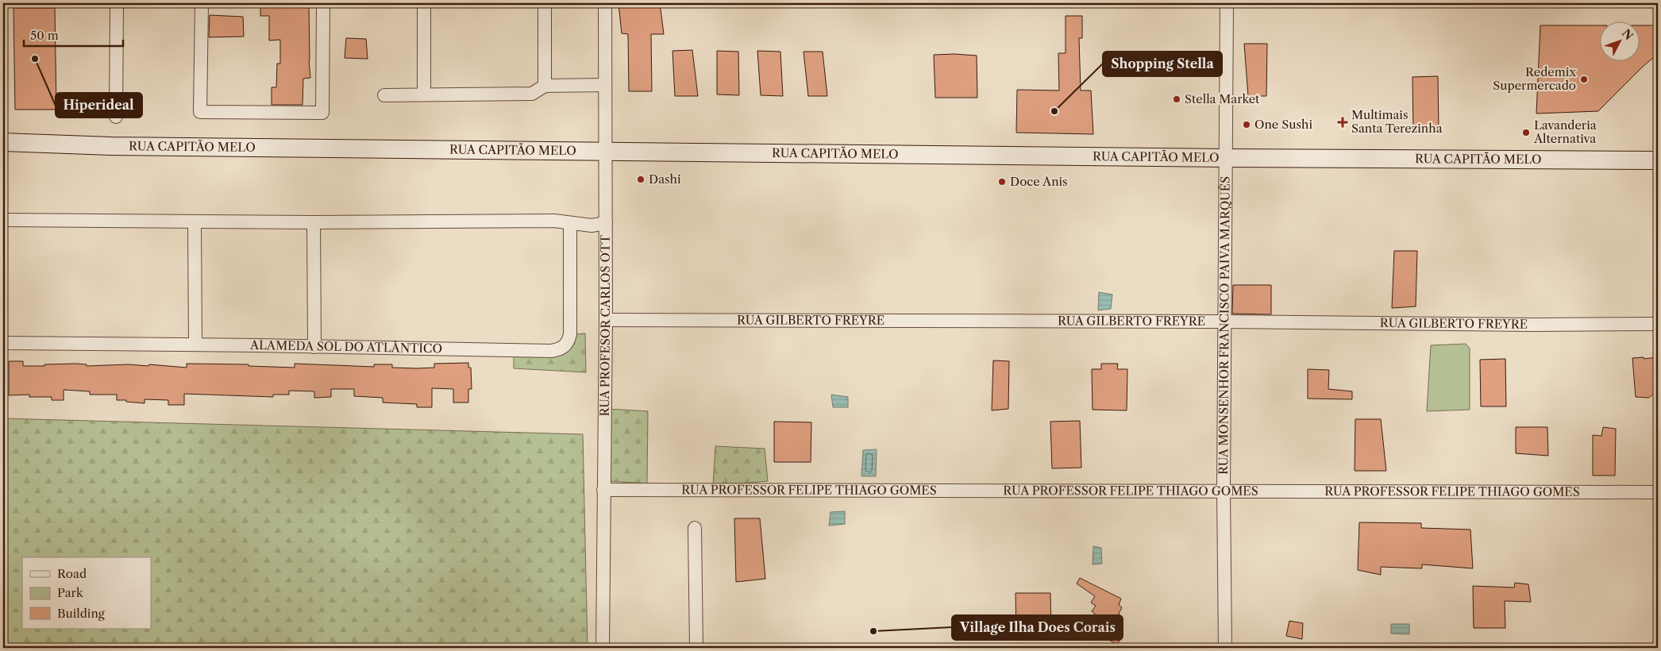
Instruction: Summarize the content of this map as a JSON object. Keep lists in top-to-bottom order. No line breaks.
{"streets":{"main road":["RUA CAPITÃO MELO"],"street":["RUA GILBERTO FREYRE","RUA PROFESOR CARLOS OTT","RUA MONSENHOR FRANCISCO PAIVA MARQUÊS","ALAMEDA SOL DO ATLÂNTICO","RUA PROFESSOR FELIPE THIAGO GOMES"]},"crossings":[["RUA CAPITÃO MELO","RUA PROFESOR CARLOS OTT"],["RUA CAPITÃO MELO","RUA MONSENHOR FRANCISCO PAIVA MARQUÊS"],["RUA GILBERTO FREYRE","RUA PROFESOR CARLOS OTT"],["RUA GILBERTO FREYRE","RUA MONSENHOR FRANCISCO PAIVA MARQUÊS"],["RUA PROFESOR CARLOS OTT","RUA PROFESSOR FELIPE THIAGO GOMES"],["RUA MONSENHOR FRANCISCO PAIVA MARQUÊS","RUA PROFESSOR FELIPE THIAGO GOMES"]],"places":{"other":["Hiperideal","Redemix Supermercado","Stella Market","Shopping Stella","One Sushi","Lavanderia Alternativa","Dashi","Doce Anis","Village Ilha Does Corais"],"health":["Multimais Santa Terezinha"]},"legend":["Road","Park","Building"],"scale_bar":"50 m","north":"top right"}
